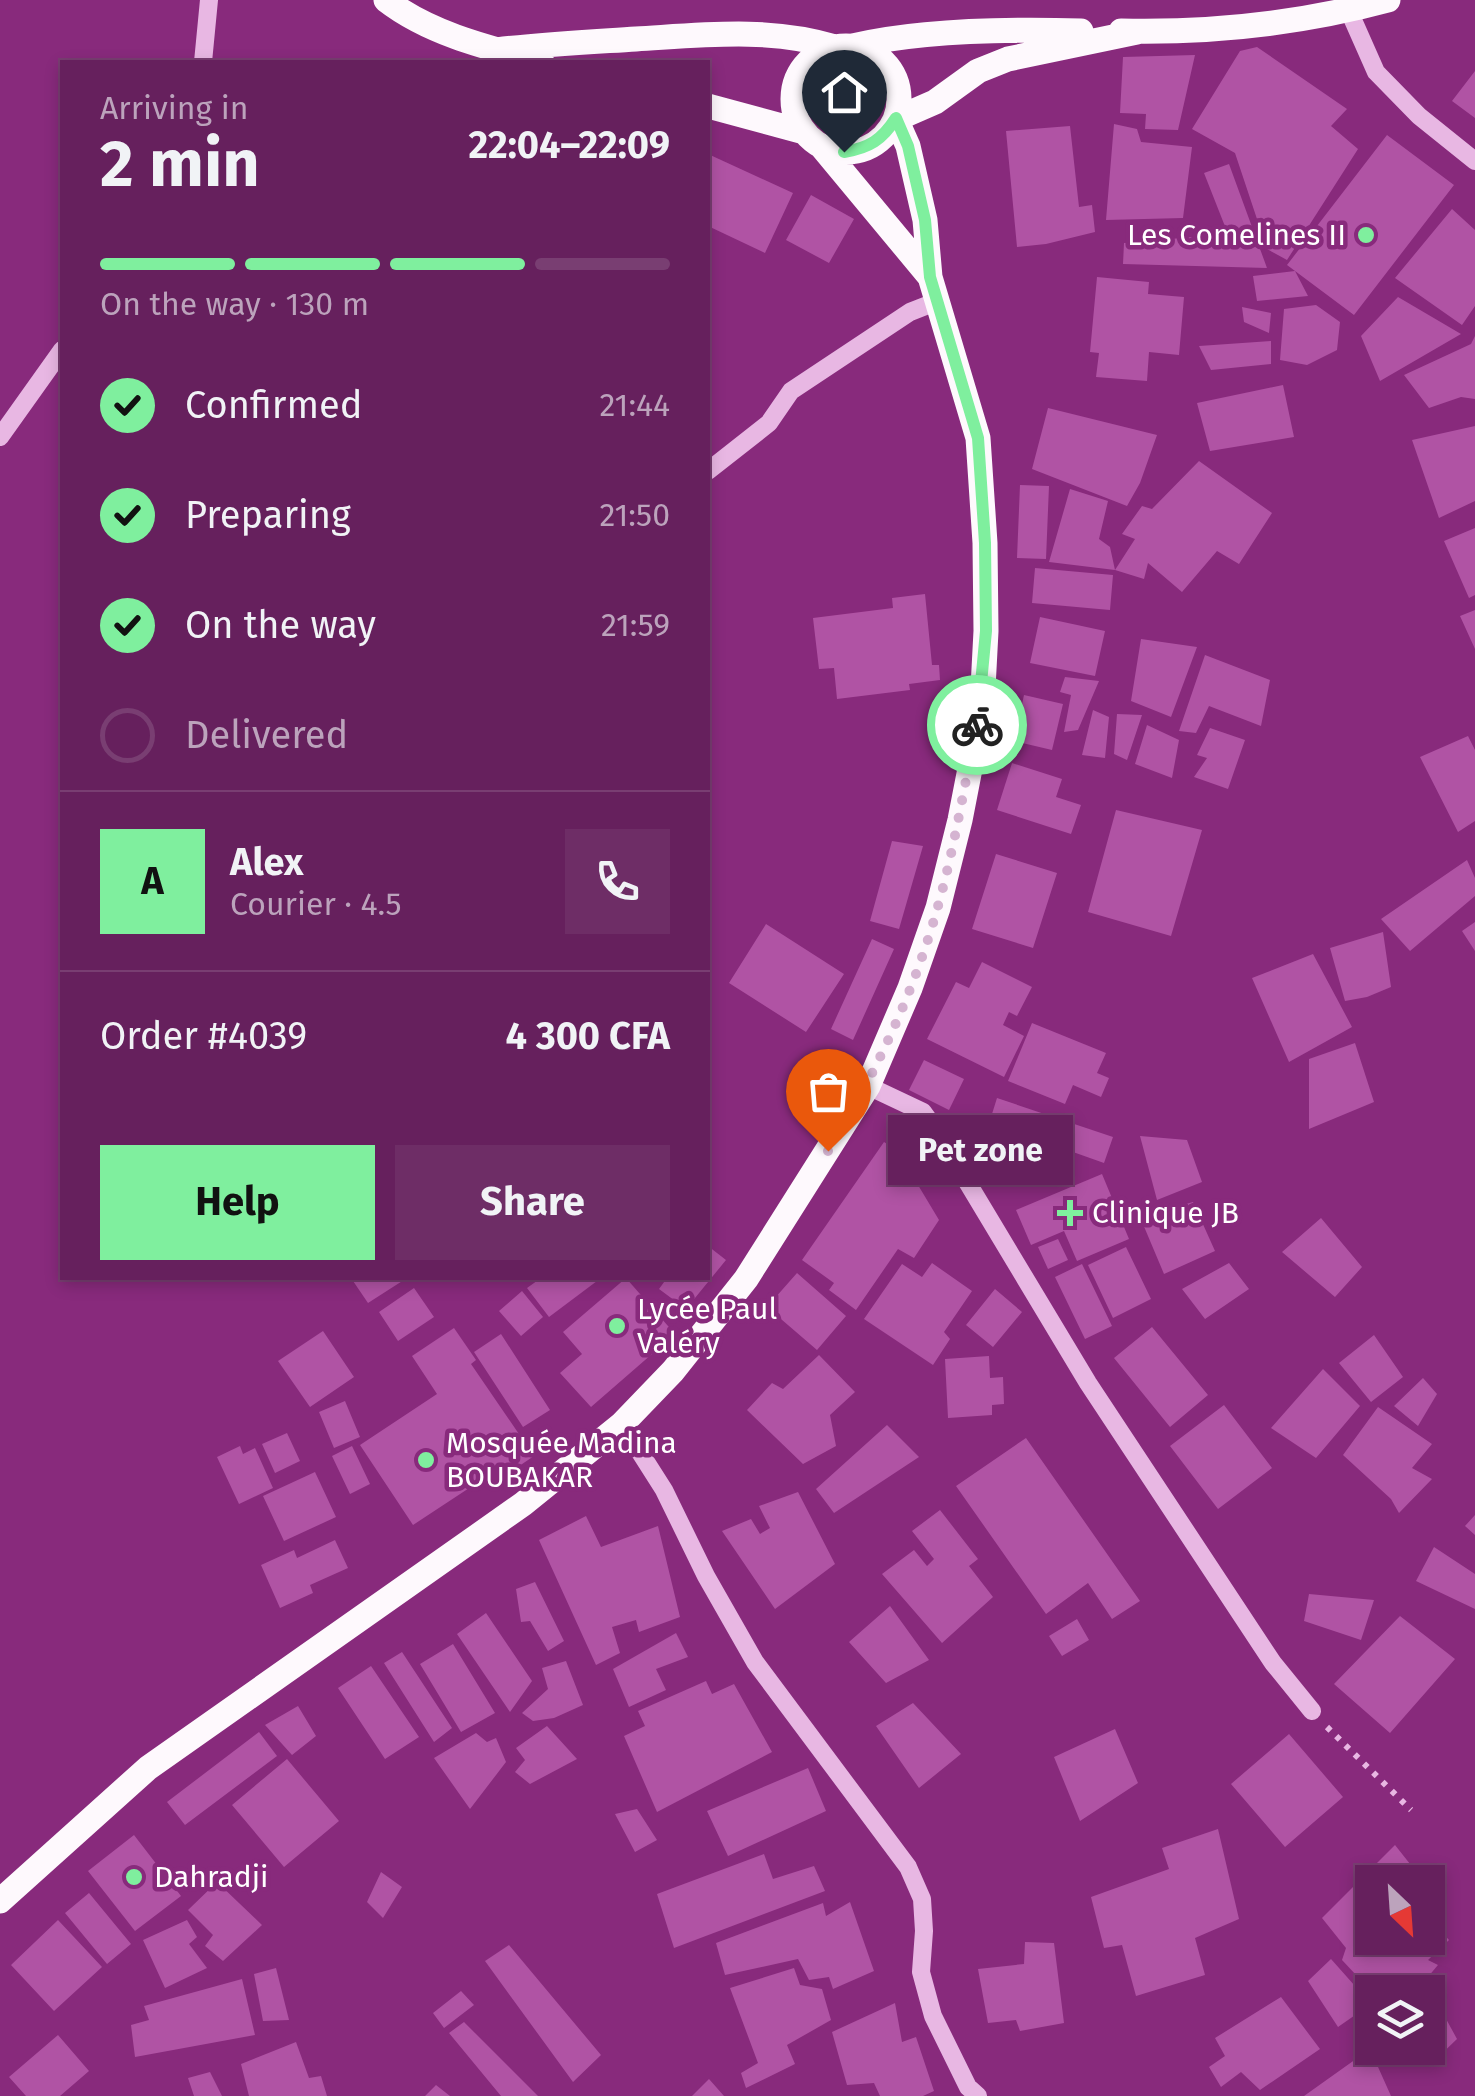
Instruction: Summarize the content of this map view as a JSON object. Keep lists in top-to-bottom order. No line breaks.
{"places":{"other":["Les Comelines II","Pet zone","Lycée Paul Valéry","Mosquée Madina BOUBAKAR","Dahradji"],"health":["Clinique JB"]},"north":"bottom right","page":{"heading":["2 min","Arriving in","22:04–22:09"],"panel":["Alex","Courier · 4.5","Order #4039","4 300 CFA"],"bar":"On the way · 130 m","list":[["Confirmed","21:44"],["Preparing","21:50"],["On the way","21:59"],"Delivered"],"round":"A","bubble":"Pet zone","buttons":["Help","Share"]}}
